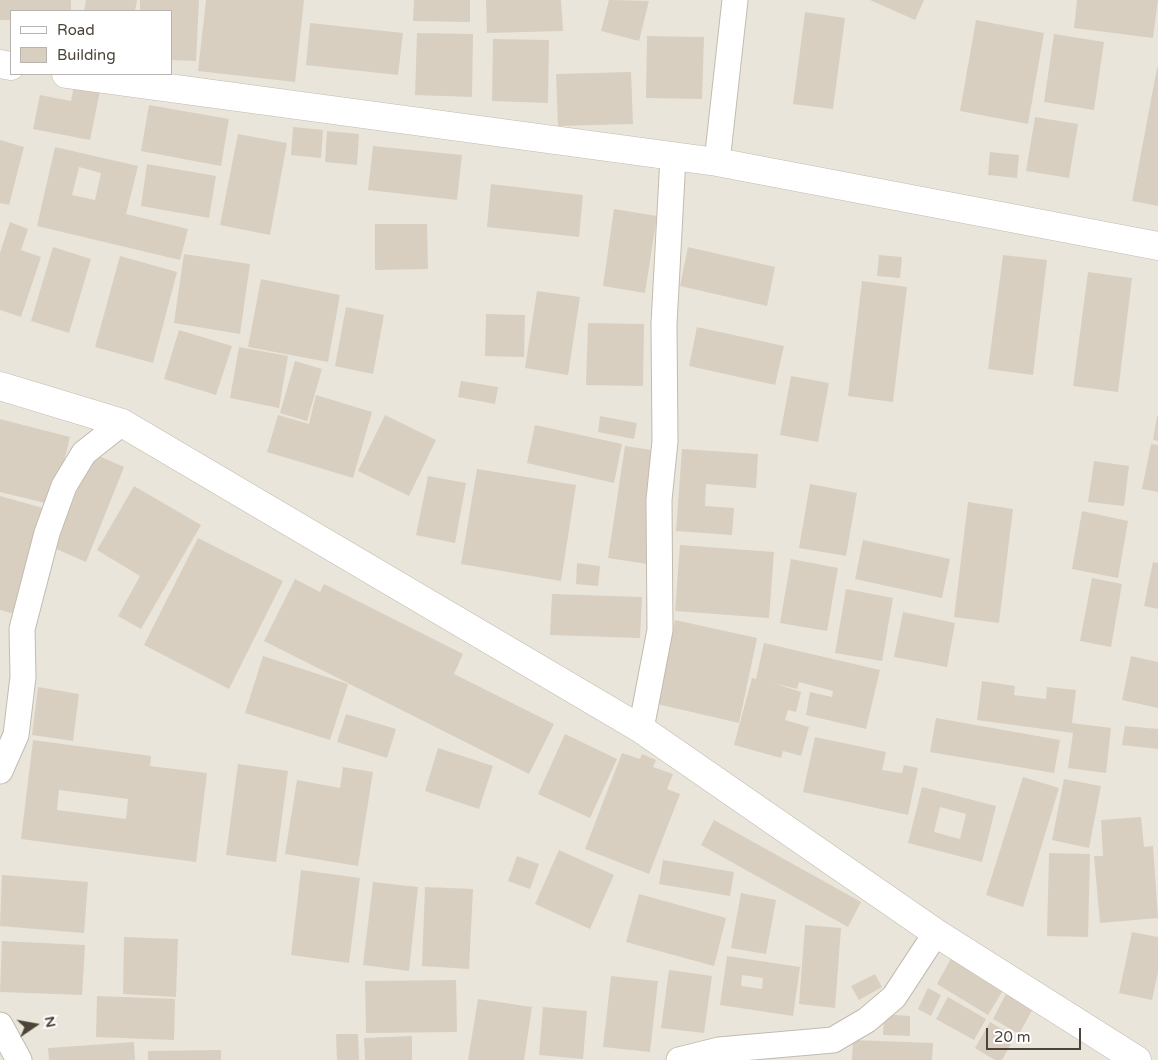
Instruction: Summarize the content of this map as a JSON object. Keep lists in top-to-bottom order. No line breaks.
{"legend":["Road","Building"],"scale_bar":"20 m","north":"right"}
